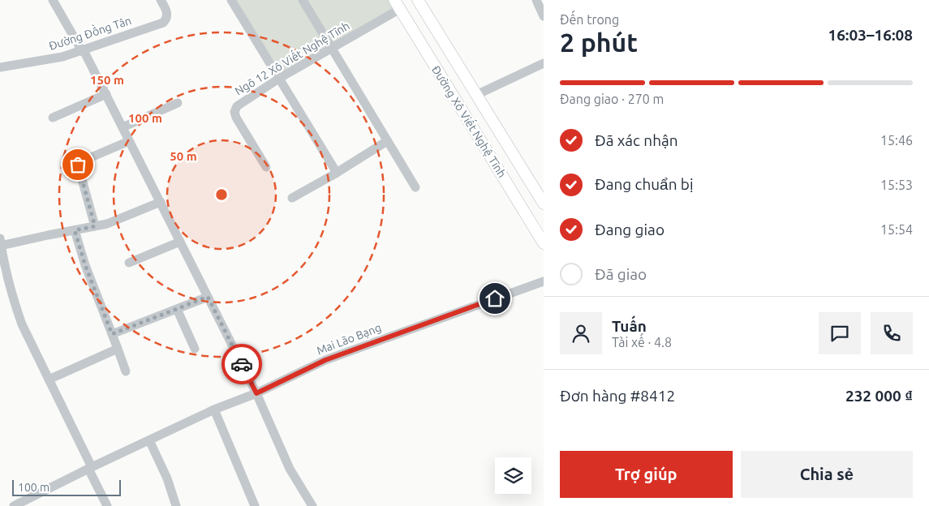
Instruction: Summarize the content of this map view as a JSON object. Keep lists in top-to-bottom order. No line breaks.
{"streets":{"main road":["Đường Xô Viết Nghệ Tĩnh"],"street":["Đường Đồng Tân","Ngõ 12 Xô Viết Nghệ Tĩnh","Mai Lão Bạng"]},"crossings":[["Ngõ 12 Xô Viết Nghệ Tĩnh","Đường Xô Viết Nghệ Tĩnh"]],"scale_bar":"100 m","page":{"heading":["2 phút","Đến trong","16:03–16:08"],"panel":["Tuấn","Tài xế · 4.8","Đơn hàng #8412","232 000 ₫"],"bar":"Đang giao · 270 m","list":[["Đã xác nhận","15:46"],["Đang chuẩn bị","15:53"],["Đang giao","15:54"],"Đã giao"],"buttons":["Trợ giúp","Chia sẻ"],"scale":"100 m"},"rings":["150 m","100 m","50 m"]}
